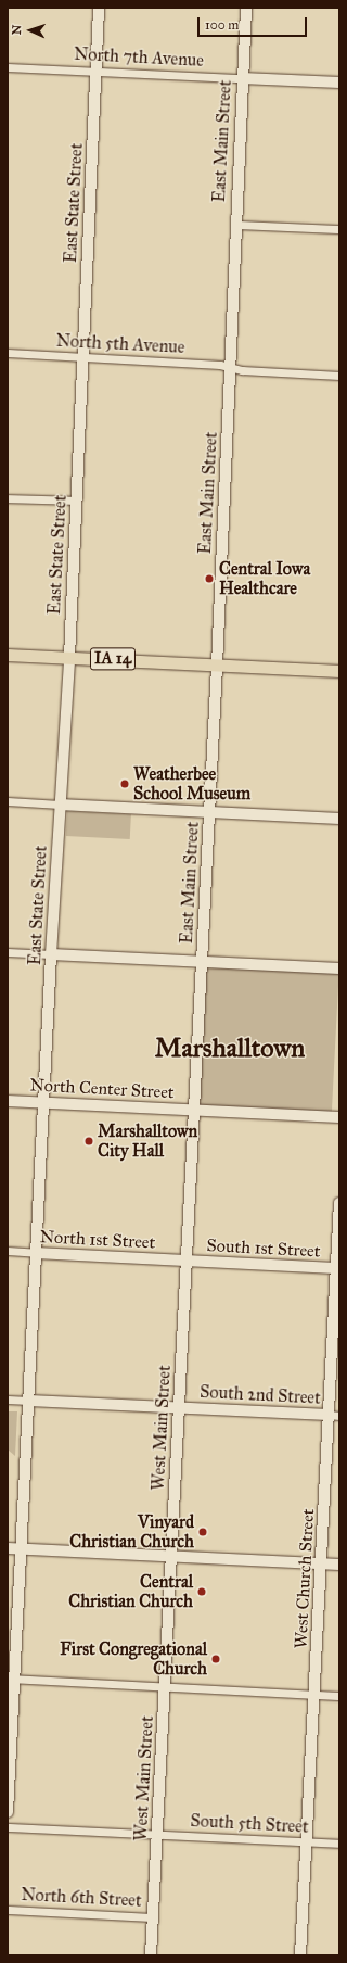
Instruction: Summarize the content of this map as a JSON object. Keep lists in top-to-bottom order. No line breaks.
{"streets":{"main road":["IA 14"],"street":["North 7th Avenue","East Main Street","East State Street","North 5th Avenue","North Center Street","North 1st Street","South 1st Street","South 2nd Street","West Main Street","West Church Street","South 5th Street","North 6th Street"]},"crossings":[["North 7th Avenue","East Main Street"],["North 7th Avenue","East State Street"],["East Main Street","North 5th Avenue"],["East Main Street","IA 14"],["East Main Street","North Center Street"],["East Main Street","West Main Street"],["East State Street","North 5th Avenue"],["East State Street","IA 14"],["East State Street","North Center Street"],["East State Street","North 1st Street"],["East State Street","South 2nd Street"],["North Center Street","West Main Street"],["North 1st Street","South 1st Street"],["North 1st Street","West Main Street"],["South 1st Street","West Main Street"],["South 1st Street","West Church Street"],["South 2nd Street","West Main Street"],["South 2nd Street","West Church Street"],["West Main Street","South 5th Street"],["West Main Street","North 6th Street"],["West Church Street","South 5th Street"]],"districts":["Marshalltown"],"places":["Central Iowa Healthcare","Weatherbee School Museum","Marshalltown City Hall","Vinyard Christian Church","Central Christian Church","First Congregational Church"],"scale_bar":"100 m","north":"left"}
